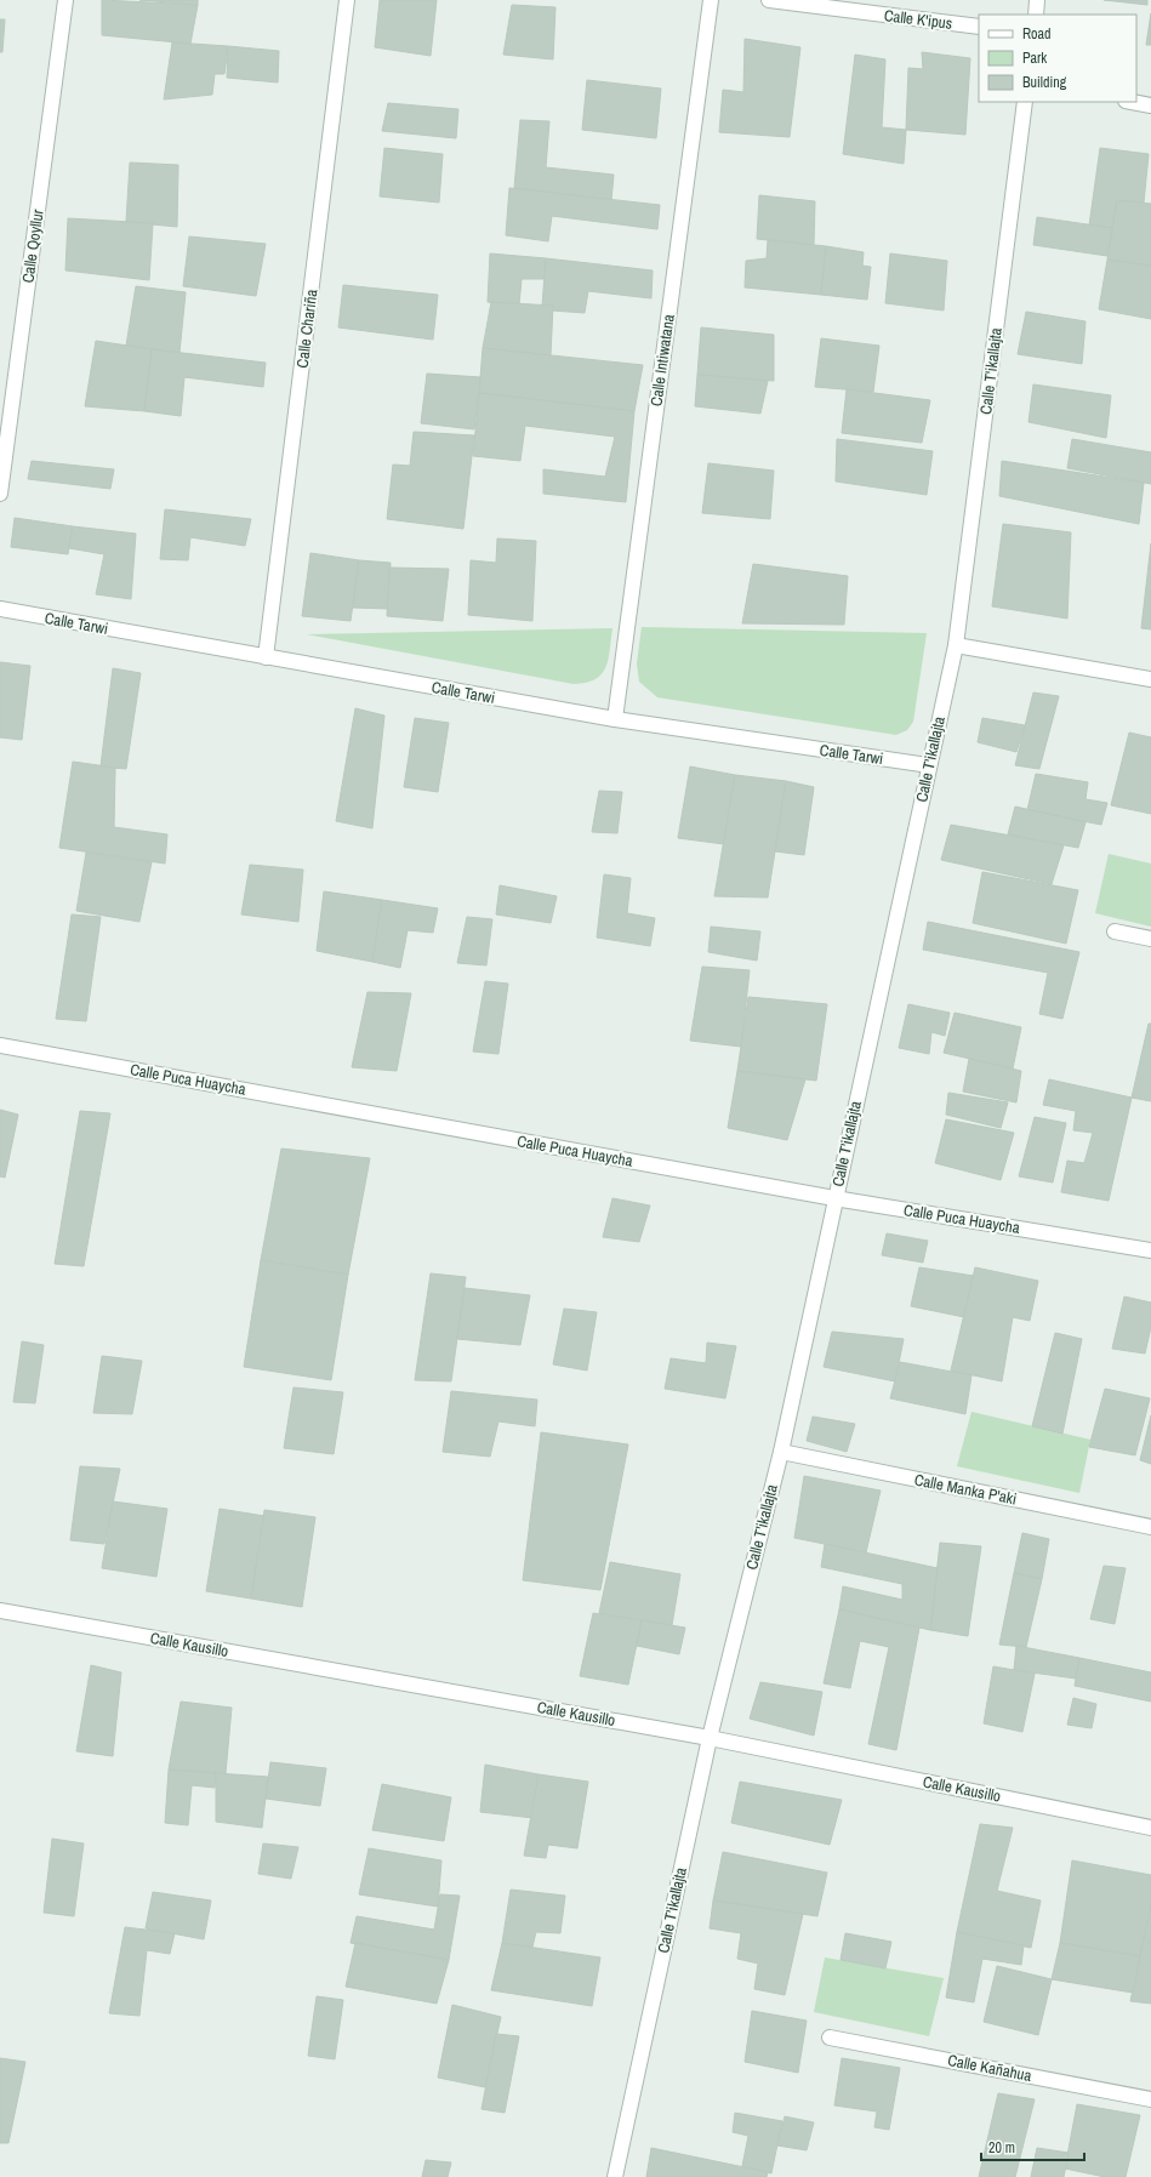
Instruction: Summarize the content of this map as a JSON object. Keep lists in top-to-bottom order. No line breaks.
{"streets":{"street":["Calle K'ipus","Calle Qoyllur","Calle Chariña","Calle Intiwatana","Calle T'ikallajta","Calle Tarwi","Calle Puca Huaycha","Calle Manka P'aki","Calle Kausillo","Calle Kañahua"]},"crossings":[["Calle Chariña","Calle Tarwi"],["Calle Intiwatana","Calle Tarwi"],["Calle T'ikallajta","Calle Tarwi"],["Calle T'ikallajta","Calle Puca Huaycha"],["Calle T'ikallajta","Calle Manka P'aki"],["Calle T'ikallajta","Calle Kausillo"]],"legend":["Road","Park","Building"],"scale_bar":"20 m"}
